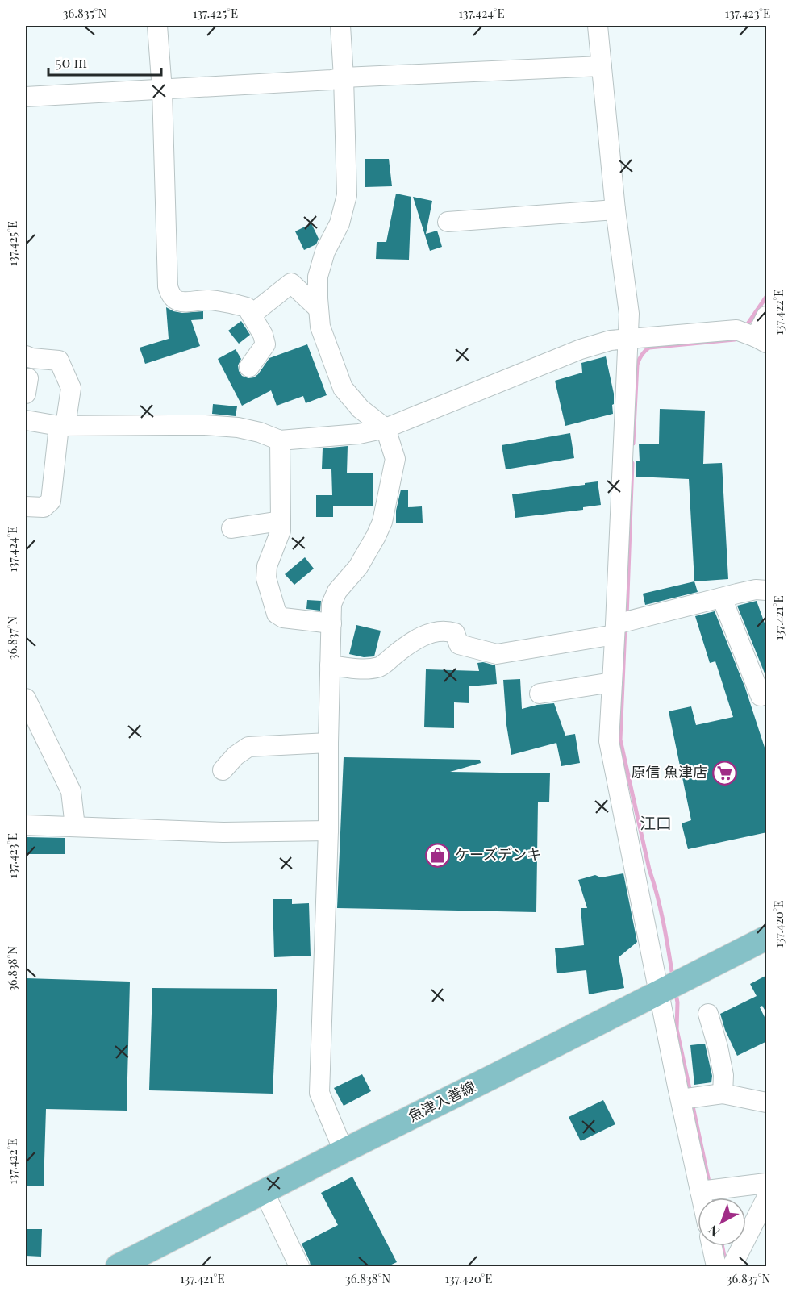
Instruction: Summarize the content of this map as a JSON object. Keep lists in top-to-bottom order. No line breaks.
{"streets":{"main road":["魚津入善線"]},"districts":["江口"],"places":{"supermarket":["原信 魚津店"],"shop":["ケーズデンキ"]},"scale_bar":"50 m","north":"bottom left","coordinates":["36.835°N","137.425°E","137.424°E","137.423°E","137.422°E","137.421°E","36.837°N","137.420°E","36.838°N"]}
